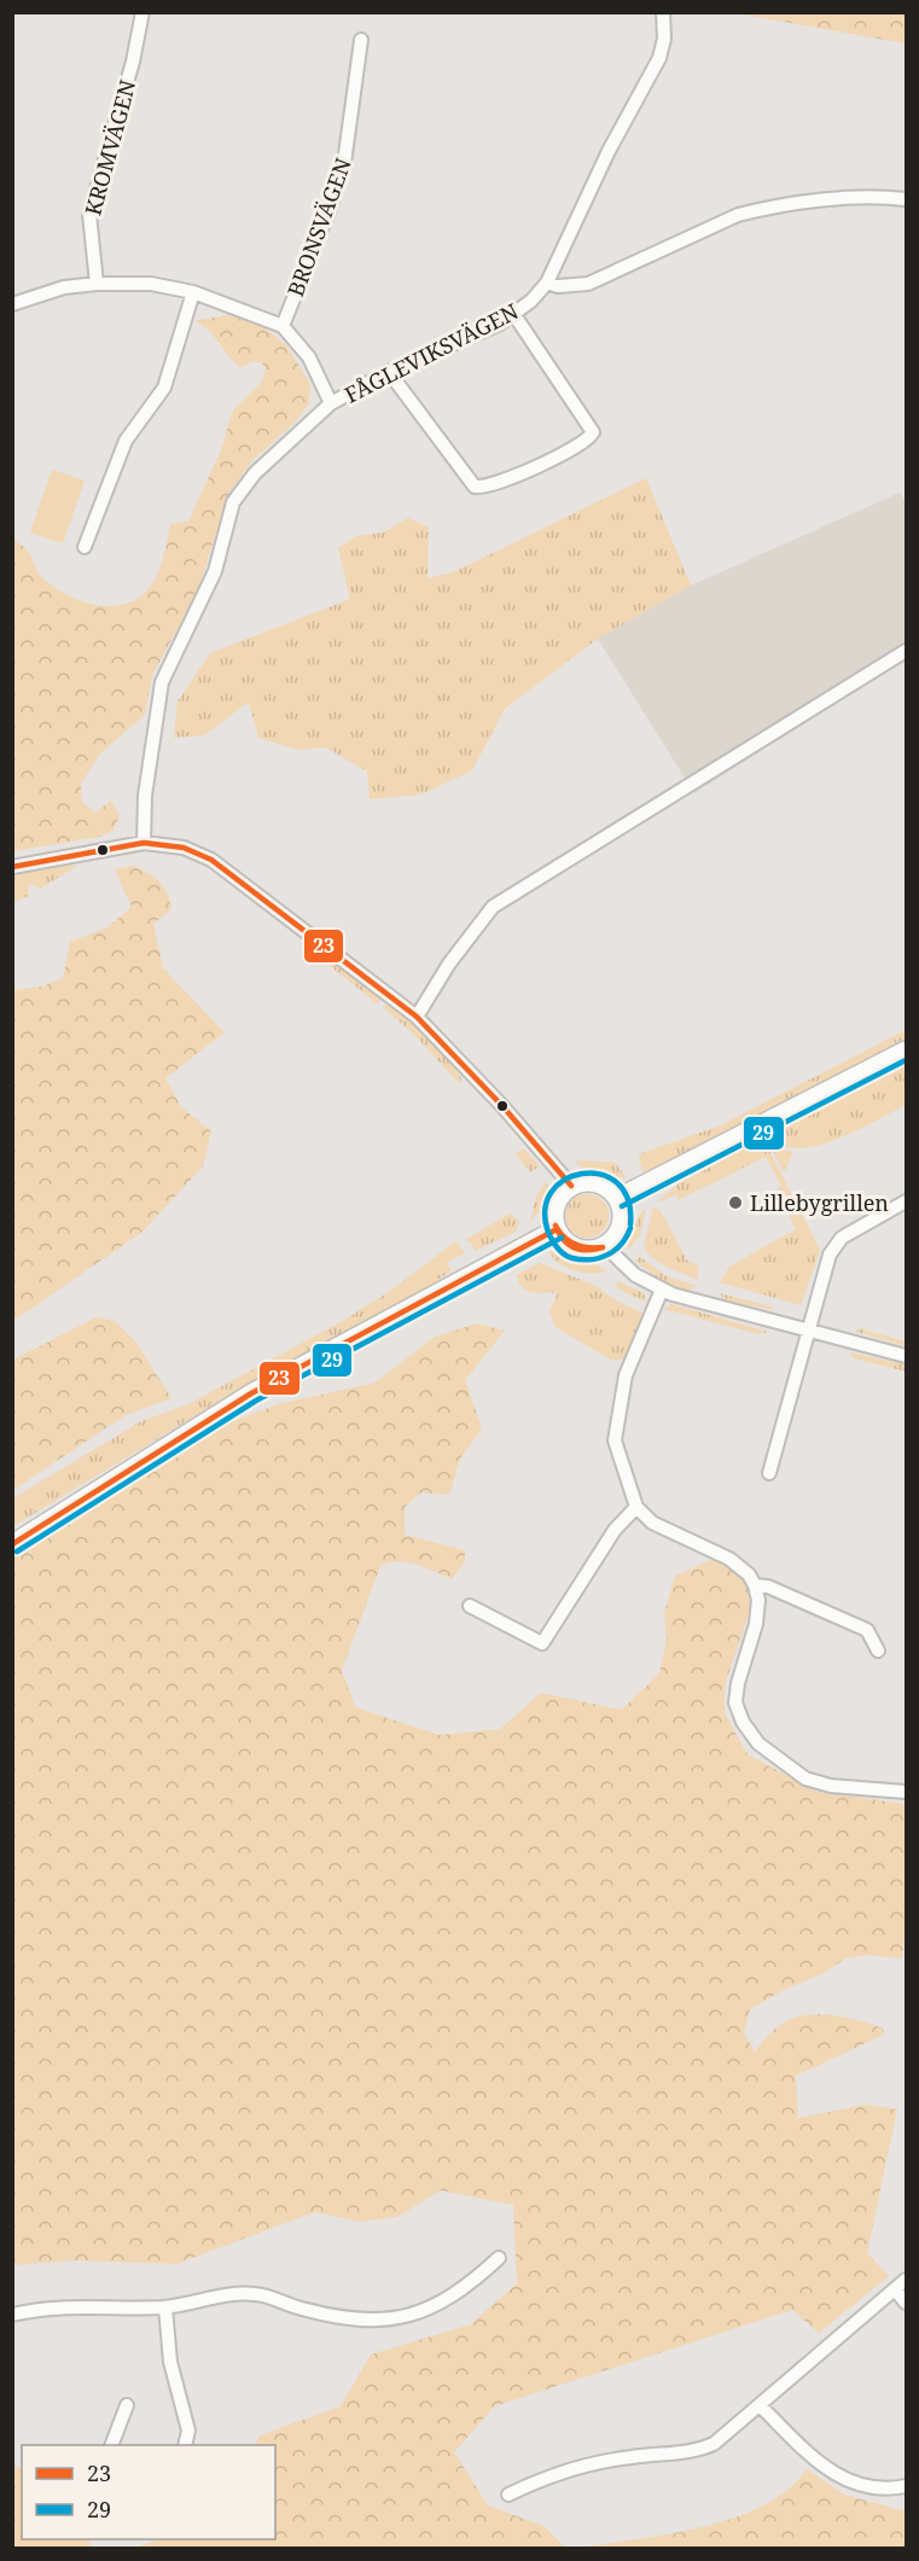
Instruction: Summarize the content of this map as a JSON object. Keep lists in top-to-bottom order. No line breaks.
{"streets":{"street":["KROMVÄGEN","BRONSVÄGEN","FÅGLEVIKSVÄGEN"]},"places":["Lillebygrillen"],"lines":["transit line 23","transit line 29"],"legend":["23","29"]}
